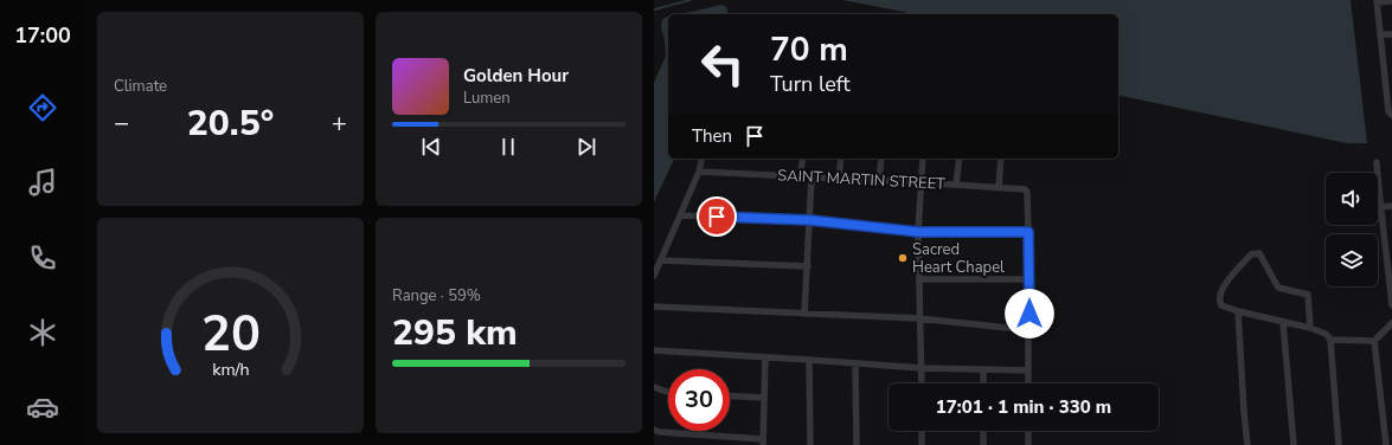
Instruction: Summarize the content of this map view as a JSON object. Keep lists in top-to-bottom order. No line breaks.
{"streets":{"street":["SAINT MARTIN STREET"]},"places":["Sacred Heart Chapel"],"page":{"tabs":"17:00","tile":["Climate",["Range · 59%","295 km"]],"turn":["70 m","Turn left"],"song":["Golden Hour","Lumen"],"heat":["−","20.5°","+"],"then":"Then","limit":"30","trip":"17:01 · 1 min · 330 m","gauge":["20","km/h"]}}
